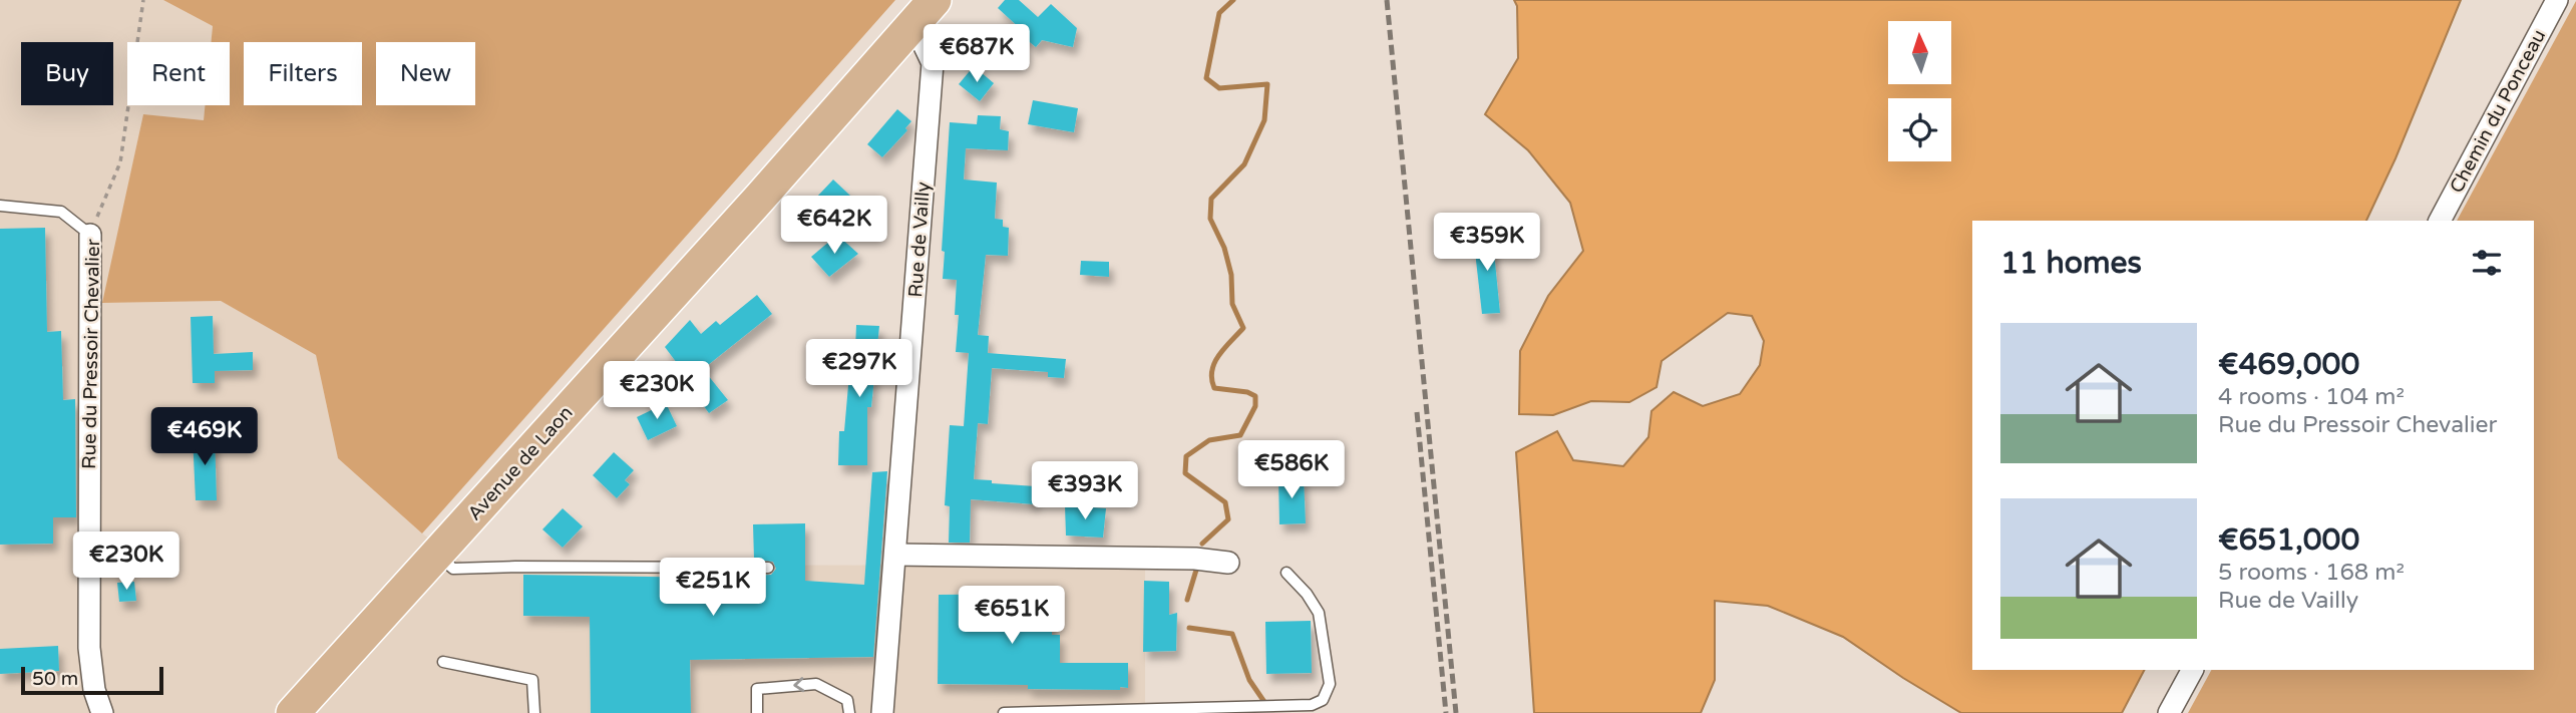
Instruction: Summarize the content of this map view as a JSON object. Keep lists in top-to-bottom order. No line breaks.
{"streets":{"main road":["Avenue de Laon"],"street":["Chemin du Ponceau","Rue de Vailly","Rue du Pressoir Chevalier"]},"crossings":[["Rue de Vailly","Avenue de Laon"]],"scale_bar":"50 m","north":"top","page":{"price":["€687K","€642K","€359K","€297K","€230K","€469K","€586K","€393K","€230K","€251K","€651K"],"chip":["Buy","Rent","Filters","New"],"heading":"11 homes","list":[{"name":"€469,000","note":"4 rooms · 104 m² · Rue du Pressoir Chevalier"},{"name":"€651,000","note":"5 rooms · 168 m² · Rue de Vailly"}],"scale":"50 m"}}
